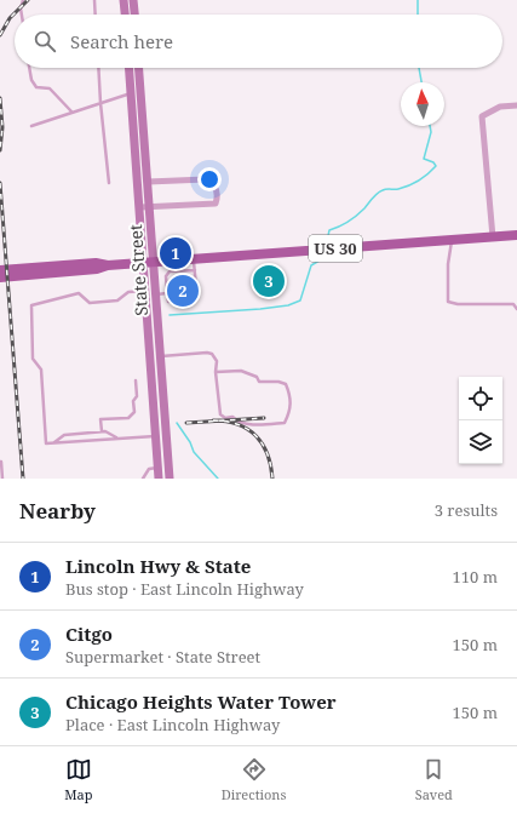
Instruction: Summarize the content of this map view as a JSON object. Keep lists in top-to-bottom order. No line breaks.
{"streets":{"main road":["US 30"],"street":["State Street"]},"crossings":[["US 30","State Street"]],"north":"top","page":{"search":"Search here","pins":["1","3","2"],"heading":["Nearby","3 results"],"list":[{"mark":"1","name":"Lincoln Hwy & State","note":"Bus stop · East Lincoln Highway","value":"110 m"},{"mark":"2","name":"Citgo","note":"Supermarket · State Street","value":"150 m"},{"mark":"3","name":"Chicago Heights Water Tower","note":"Place · East Lincoln Highway","value":"150 m"}],"nav":["Map","Directions","Saved"]}}
